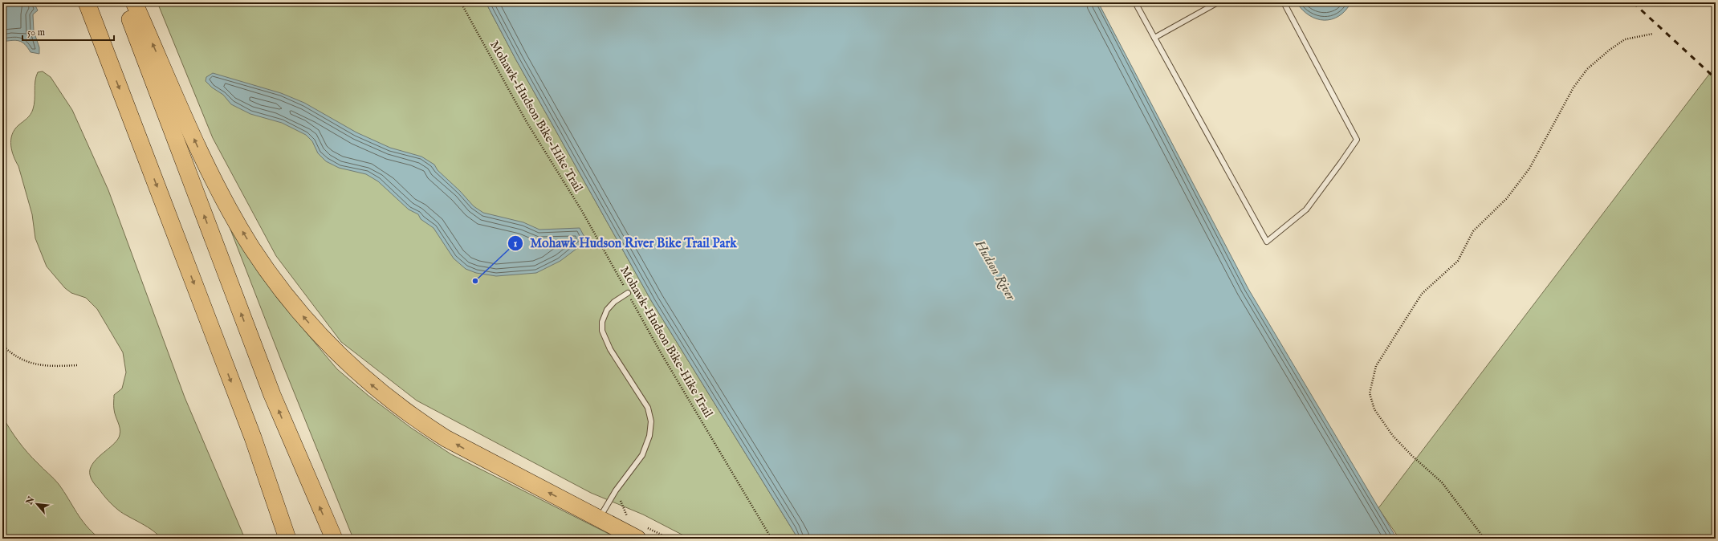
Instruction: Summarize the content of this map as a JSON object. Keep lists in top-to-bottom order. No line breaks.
{"streets":{"path":["Mohawk-Hudson Bike-Hike Trail"]},"water":["Hudson River"],"places":["Mohawk Hudson River Bike Trail Park"],"scale_bar":"50 m","north":"top left"}
